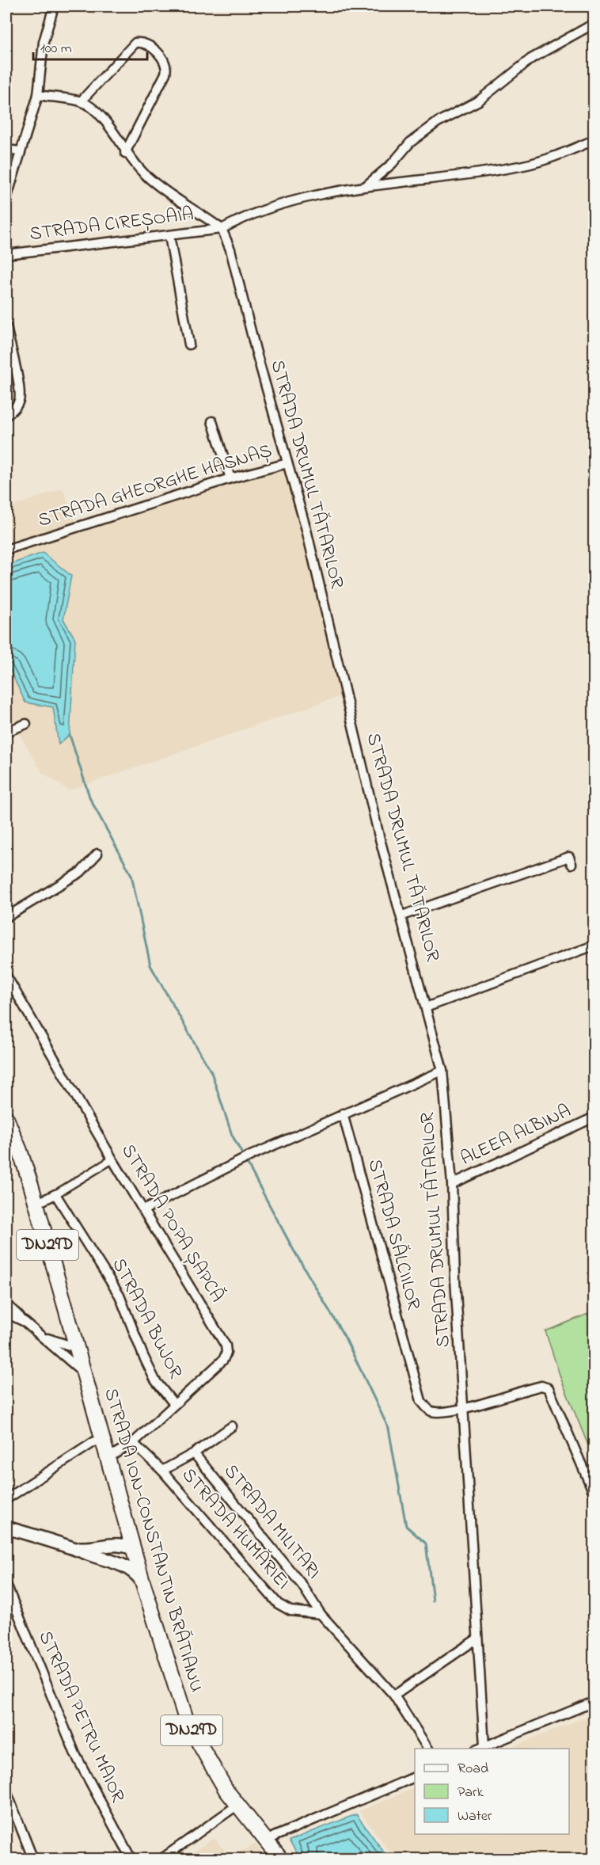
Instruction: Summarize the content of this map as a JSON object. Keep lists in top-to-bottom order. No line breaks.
{"streets":{"main road":["DN29D","STRADA ION-CONSTANTIN BRĂTIANU"],"street":["STRADA CIREȘOAIA","STRADA DRUMUL TĂTARILOR","STRADA GHEORGHE HASNAȘ","ALEEA ALBINA","STRADA POPA ȘAPCĂ","STRADA SĂLCIILOR","STRADA BUJOR","STRADA MILITARI","STRADA HUMĂRIEI","STRADA PETRU MAIOR"]},"crossings":[["STRADA CIREȘOAIA","STRADA DRUMUL TĂTARILOR"],["STRADA DRUMUL TĂTARILOR","STRADA GHEORGHE HASNAȘ"],["STRADA DRUMUL TĂTARILOR","ALEEA ALBINA"],["STRADA DRUMUL TĂTARILOR","STRADA SĂLCIILOR"],["STRADA POPA ȘAPCĂ","STRADA BUJOR"],["STRADA POPA ȘAPCĂ","STRADA HUMĂRIEI"],["STRADA POPA ȘAPCĂ","STRADA ION-CONSTANTIN BRĂTIANU"],["DN29D","STRADA ION-CONSTANTIN BRĂTIANU"],["STRADA MILITARI","STRADA HUMĂRIEI"]],"legend":["Road","Park","Water"],"scale_bar":"100 m"}
